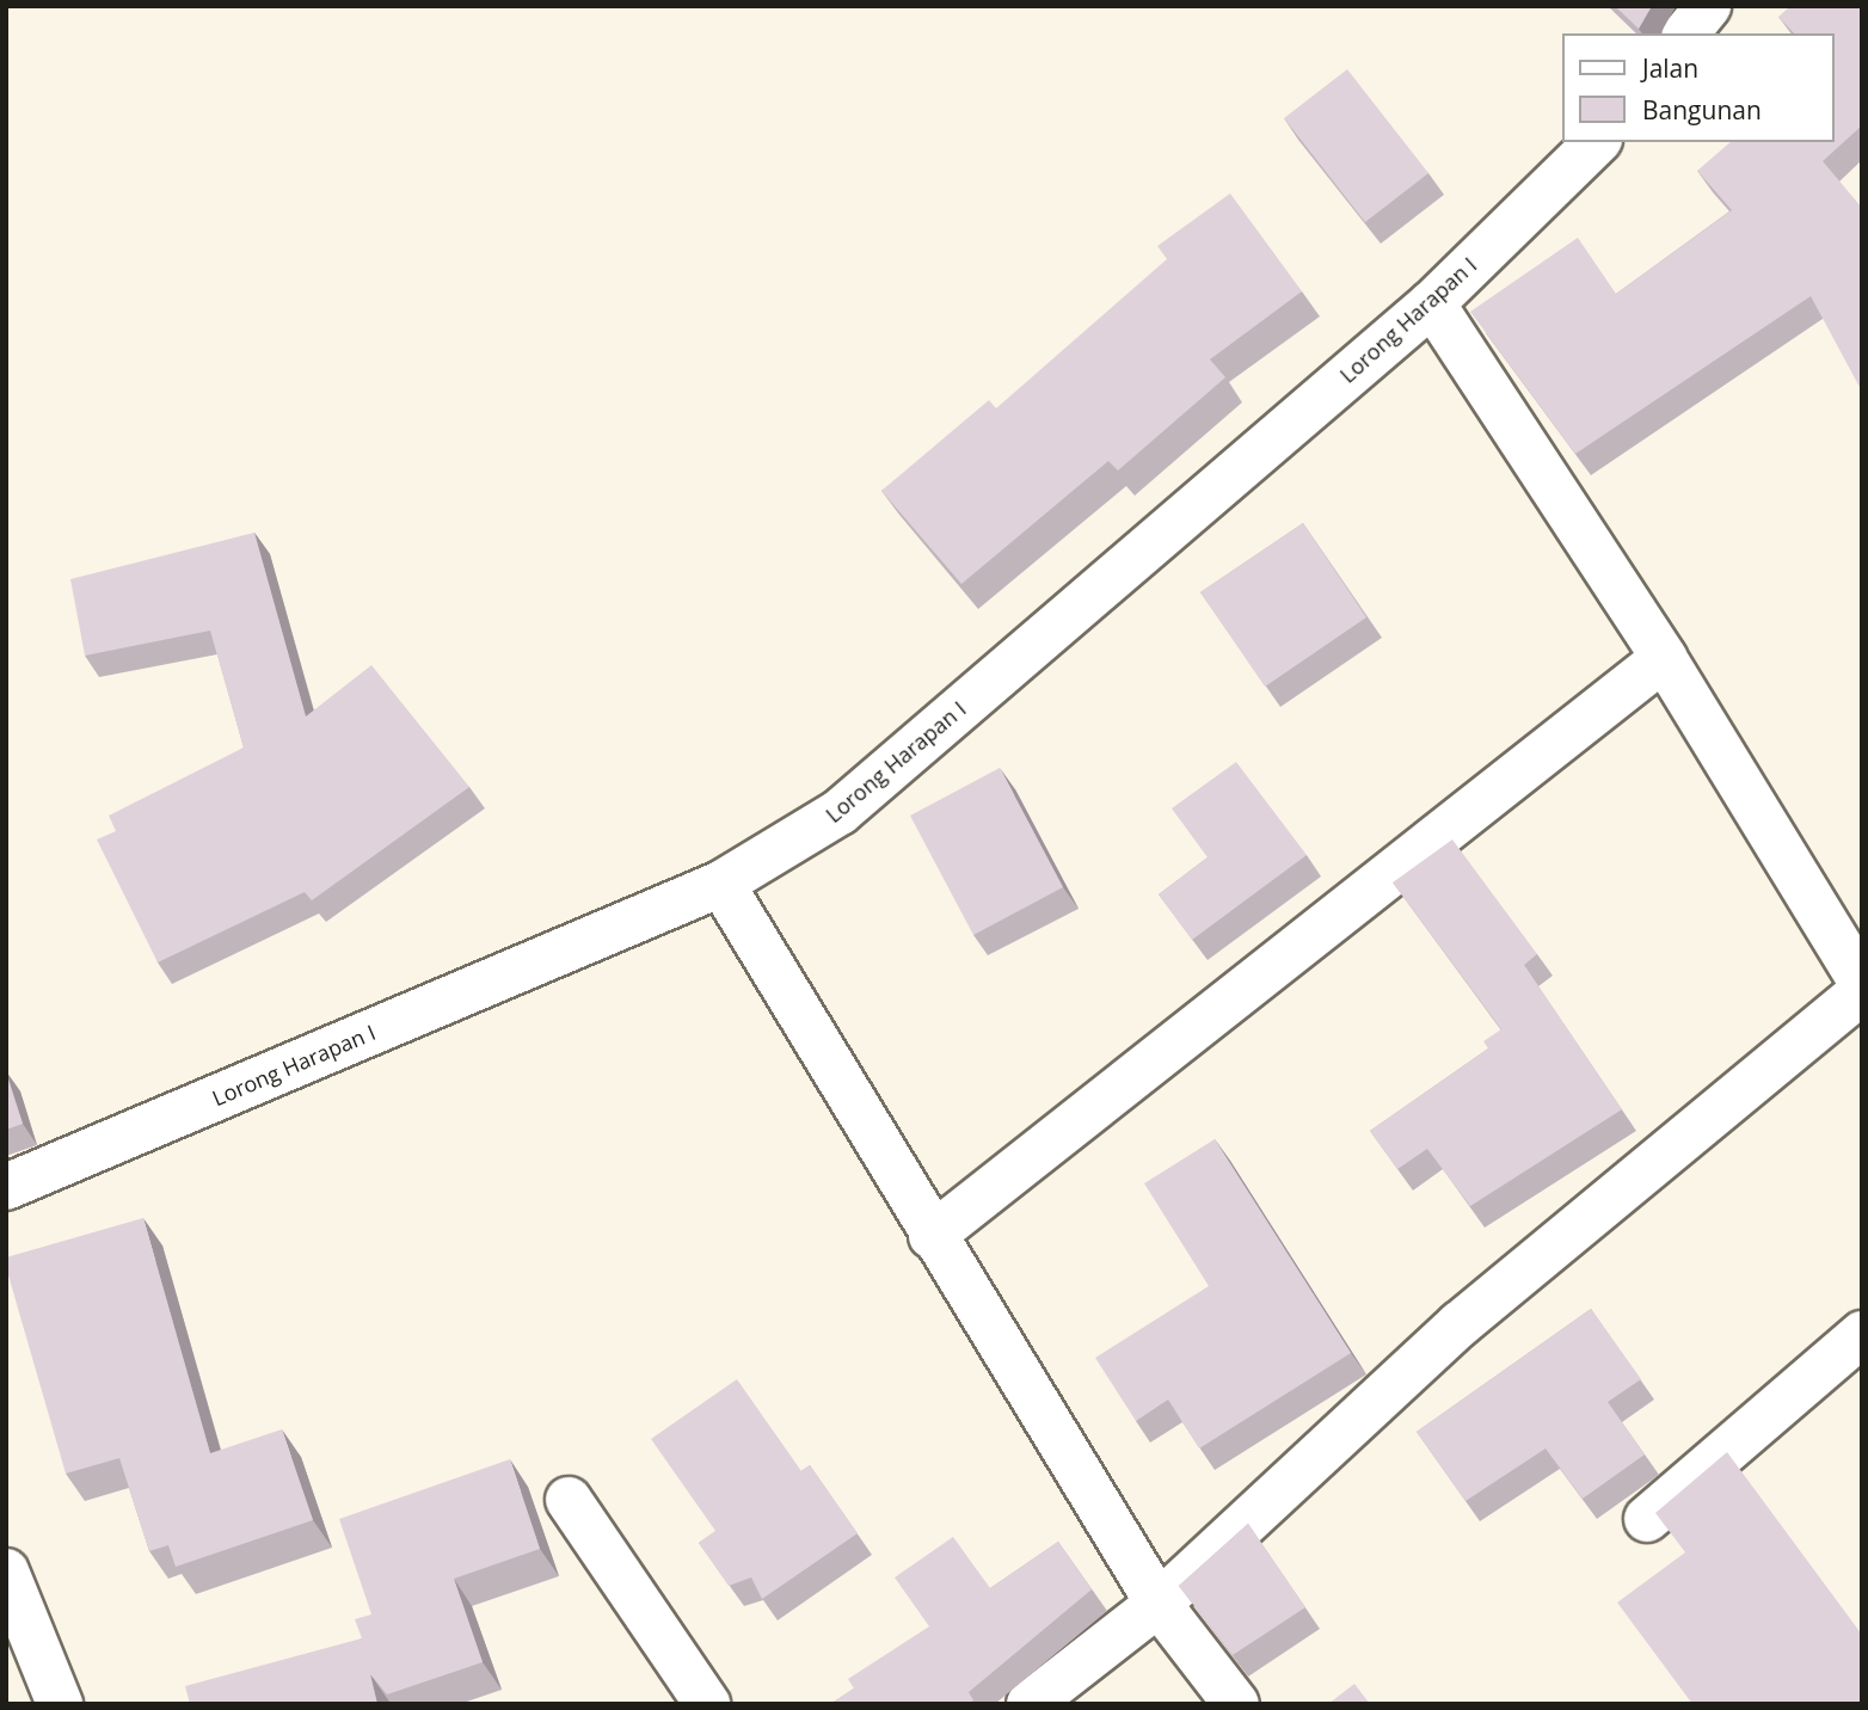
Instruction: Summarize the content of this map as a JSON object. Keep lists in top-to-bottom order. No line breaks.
{"streets":{"street":["Lorong Harapan I"]},"legend":["Jalan","Bangunan"]}
